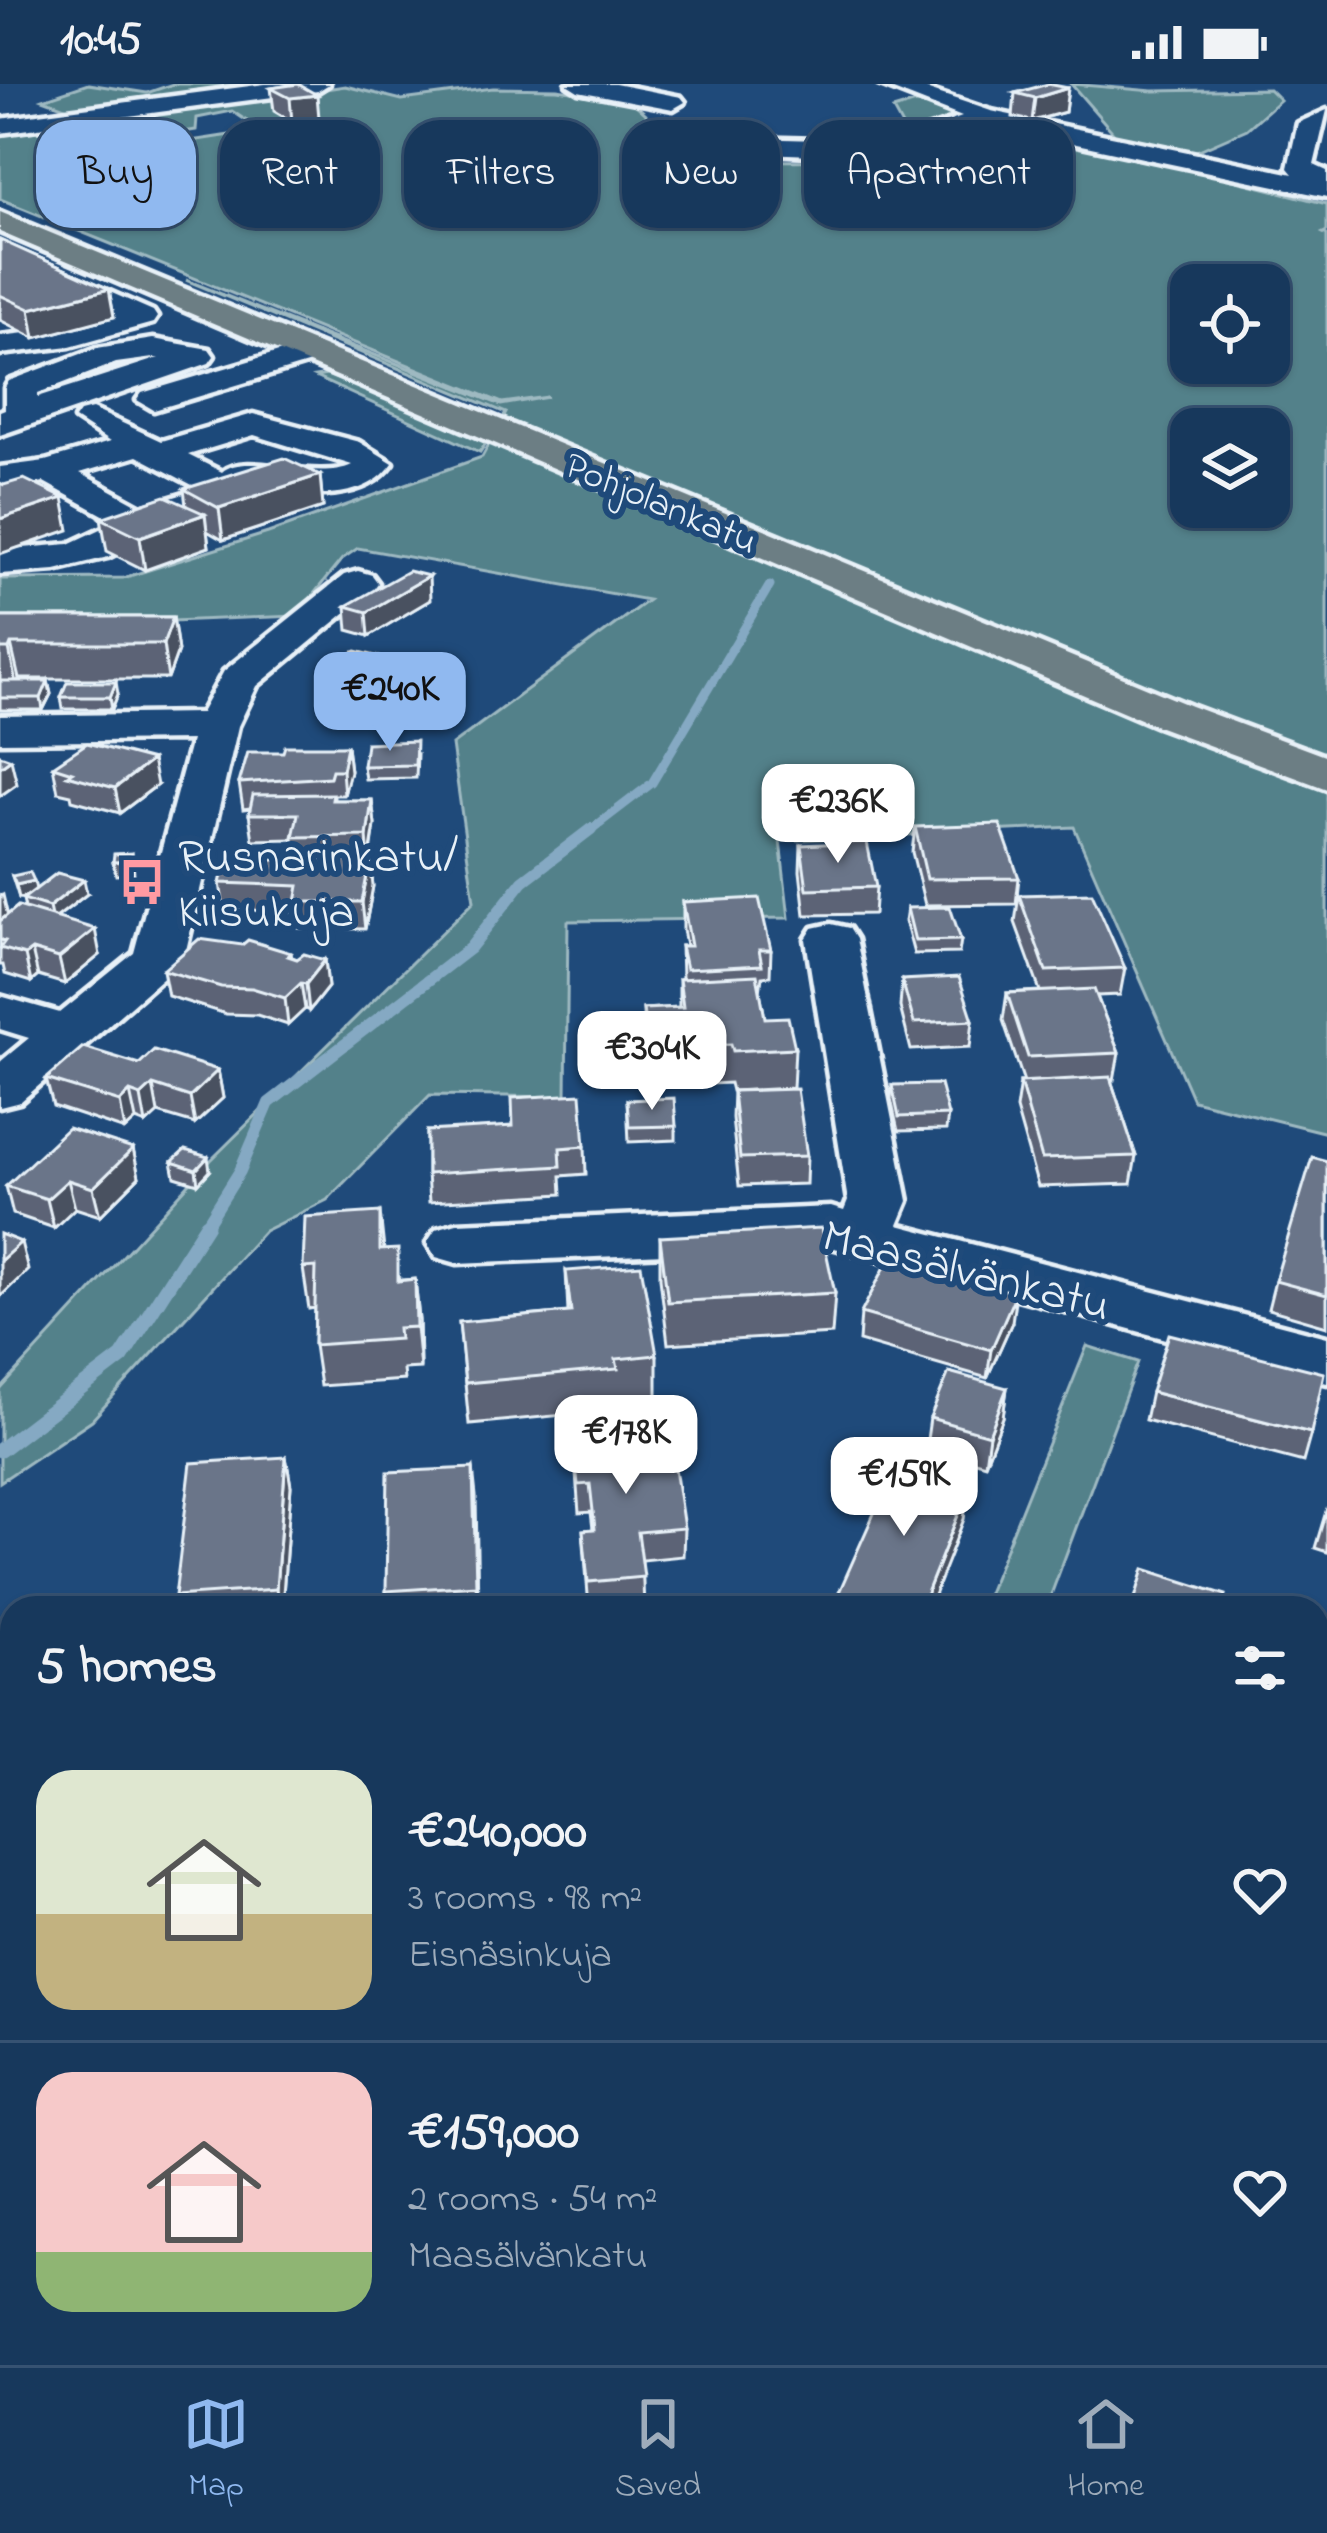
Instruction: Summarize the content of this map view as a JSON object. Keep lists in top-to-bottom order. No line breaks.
{"streets":{"main road":["Pohjolankatu"],"street":["Maasälvänkatu"]},"places":{"bus stop":["Rusnarinkatu/ Kiisukuja"]},"page":{"status":"10:45","chip":["Buy","Rent","Filters","New","Apartment"],"price":["€240K","€236K","€304K","€178K","€159K"],"heading":"5 homes","list":[{"name":"€240,000","note":"3 rooms · 98 m² · Eisnäsinkuja"},{"name":"€159,000","note":"2 rooms · 54 m² · Maasälvänkatu"}],"tabs":["Map","Saved","Home"]}}
